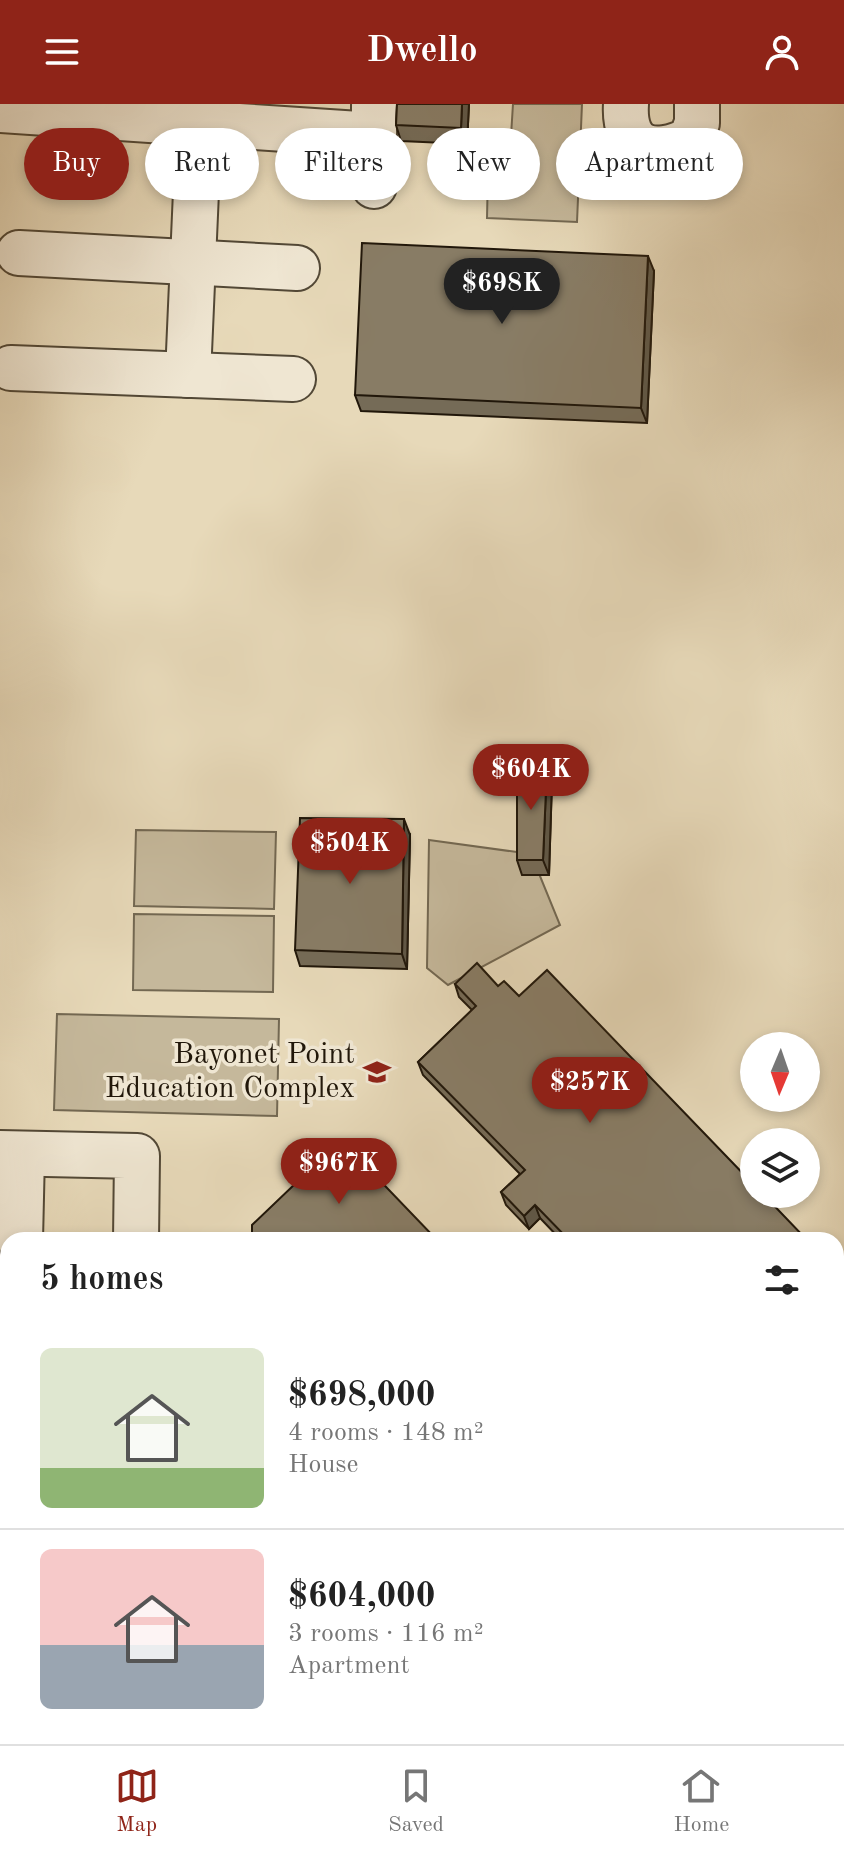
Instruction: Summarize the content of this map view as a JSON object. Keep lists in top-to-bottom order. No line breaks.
{"places":{"school or university":["Bayonet Point Education Complex"]},"north":"bottom","page":{"header":"Dwello","chip":["Buy","Rent","Filters","New","Apartment"],"price":["$698K","$604K","$504K","$257K","$967K"],"heading":"5 homes","list":[{"name":"$698,000","note":"4 rooms · 148 m² · House"},{"name":"$604,000","note":"3 rooms · 116 m² · Apartment"}],"tabs":["Map","Saved","Home"]}}
